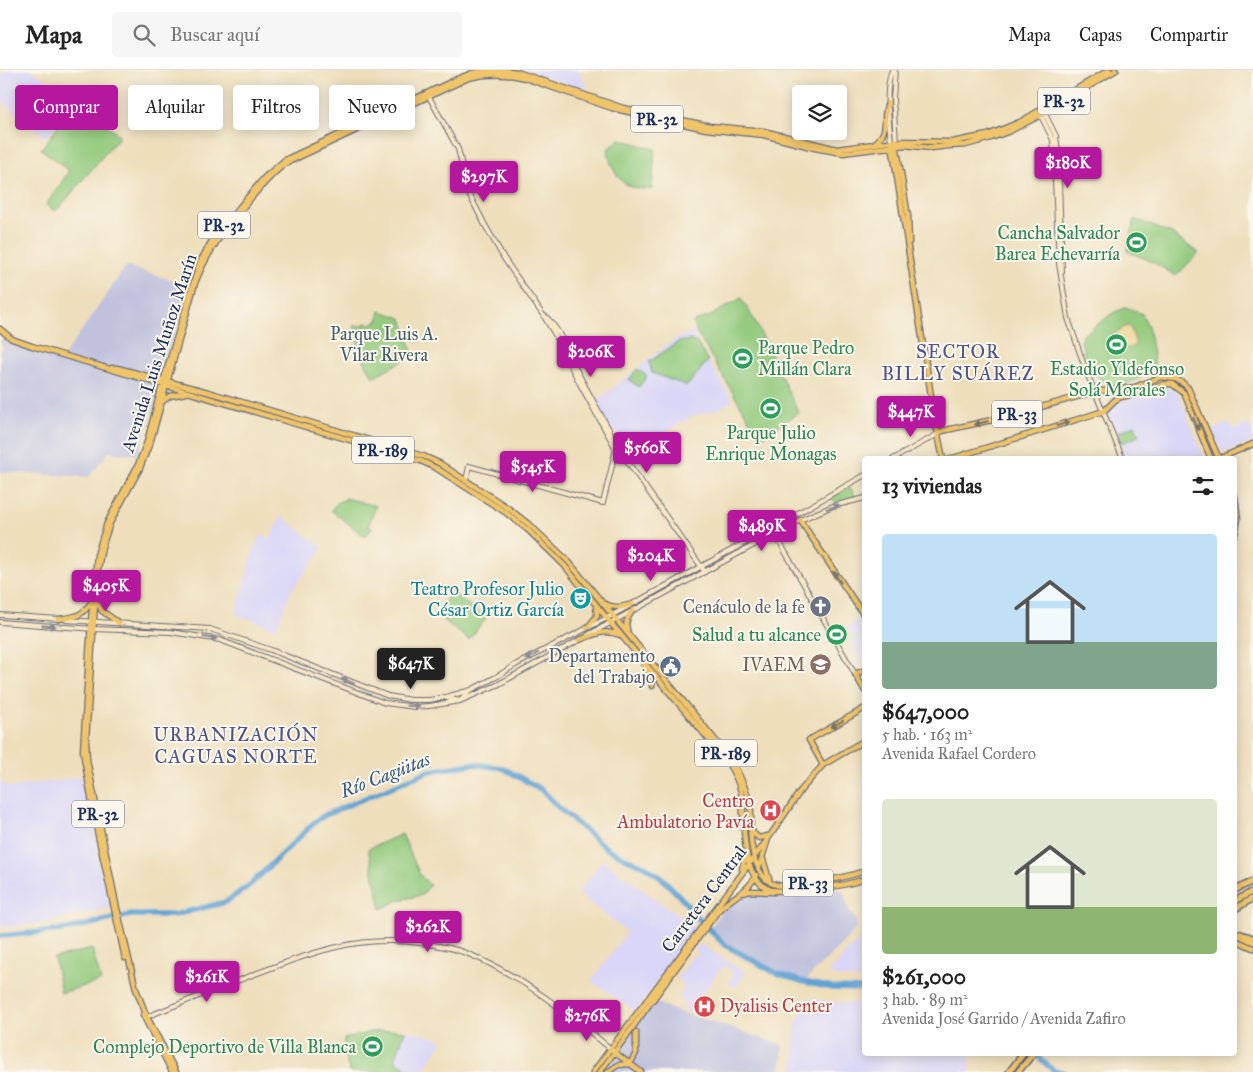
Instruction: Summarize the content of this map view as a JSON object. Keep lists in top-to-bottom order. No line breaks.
{"streets":{"main road":["PR-32","Avenida Luis Muñoz Marín","PR-33","PR-189","Carretera Central"]},"crossings":[["Avenida Luis Muñoz Marín","PR-189"],["PR-33","PR-189"],["PR-33","Carretera Central"],["PR-189","Carretera Central"]],"districts":["SECTOR BILLY SUÁREZ","URBANIZACIÓN CAGUAS NORTE"],"water":["Río Cagüitas"],"parks":["Parque Luis A. Vilar Rivera"],"places":{"sports":["Cancha Salvador Barea Echevarría","Estadio Yldefonso Solá Morales","Parque Pedro Millán Clara","Parque Julio Enrique Monagas","Salud a tu alcance","Complejo Deportivo de Villa Blanca"],"theatre":["Teatro Profesor Julio César Ortiz García"],"church":["Cenáculo de la fe"],"school or university":["IVAEM"],"public building":["Departamento del Trabajo"],"hospital":["Centro Ambulatorio Pavía","Dyalisis Center"]},"page":{"header":"Mapa","search":"Buscar aquí","nav":["Mapa","Capas","Compartir"],"chip":["Comprar","Alquilar","Filtros","Nuevo"],"price":["$180K","$297K","$206K","$447K","$560K","$545K","$489K","$204K","$405K","$647K","$262K","$261K","$276K"],"heading":"13 viviendas","list":[{"name":"$647,000","note":"5 hab. · 163 m² · Avenida Rafael Cordero"},{"name":"$261,000","note":"3 hab. · 89 m² · Avenida José Garrido / Avenida Zafiro"}]}}
